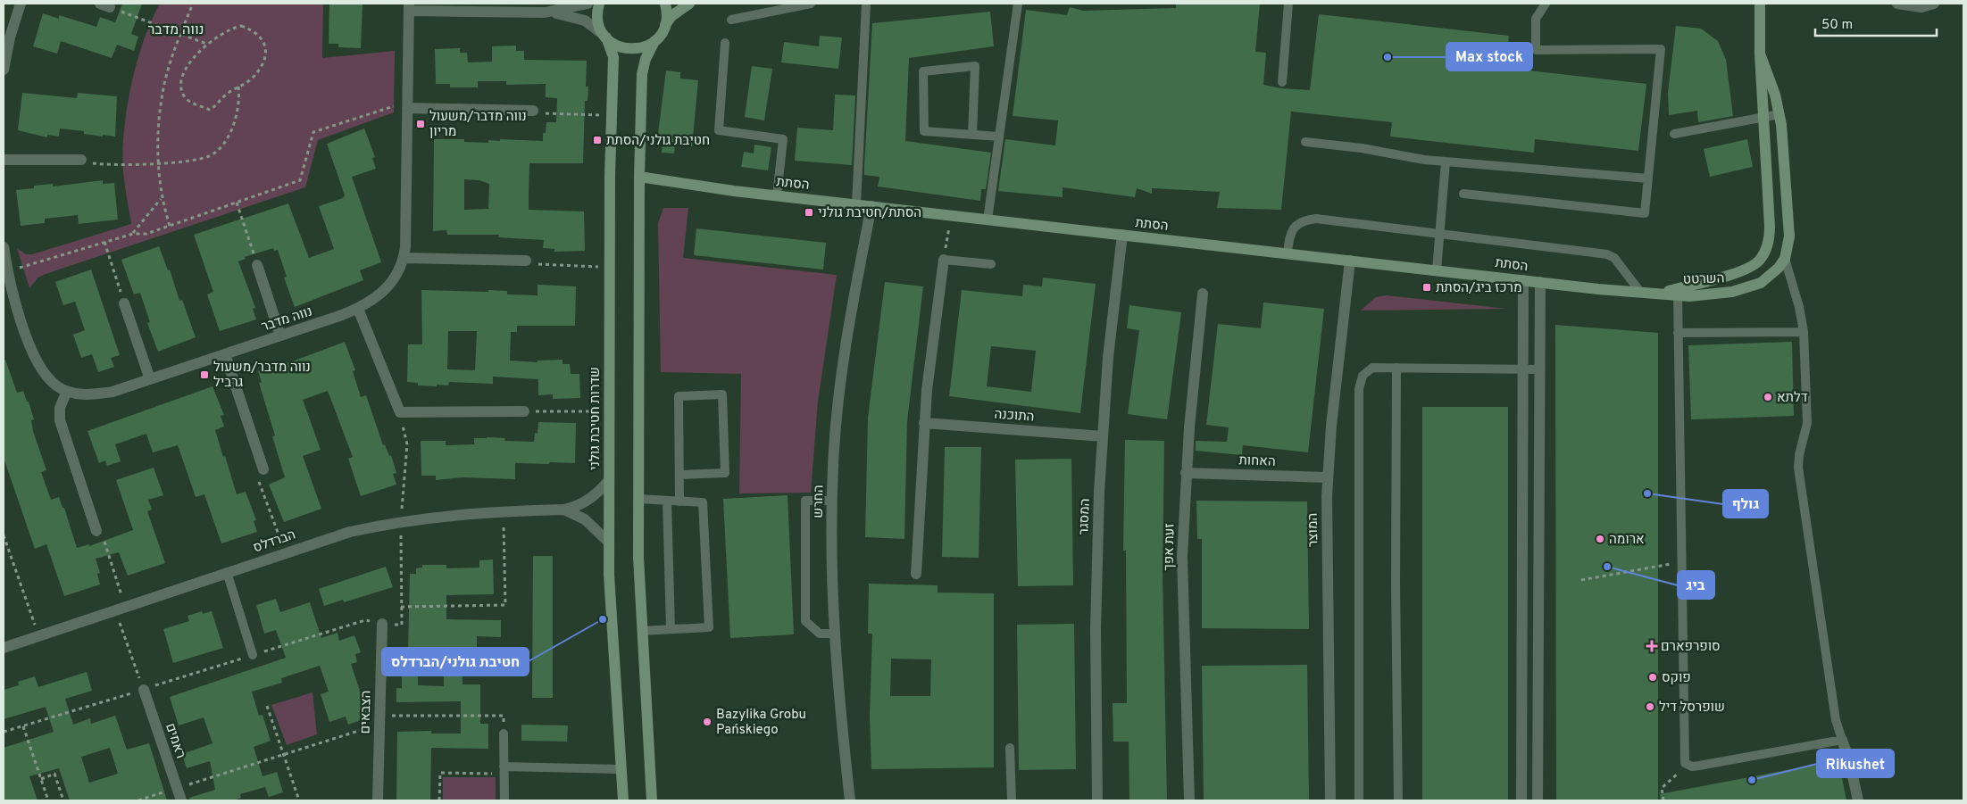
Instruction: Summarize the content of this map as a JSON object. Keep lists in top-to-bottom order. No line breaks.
{"streets":{"street":["הסתת","השרטט","נווה מדבר","התוכנה","שדרות חטיבת גולני","האחות","החרש","המסגר","המוצר","הברדלס","זעת אפך","הצבאים","ראמים"]},"crossings":[["הסתת","השרטט"],["הסתת","החרש"],["הסתת","המסגר"],["הסתת","המוצר"],["התוכנה","המסגר"],["שדרות חטיבת גולני","הברדלס"],["האחות","המוצר"],["האחות","זעת אפך"]],"districts":["נווה מדבר"],"places":{"other":["Max stock","דלתא","גולף","ארומה","ביג","חטיבת גולני/הברדלס","פוקס","שופרסל דיל","Bazylika Grobu Pańskiego","Rikushet"],"transit":["נווה מדבר/משעול מריון","חטיבת גולני/הסתת","הסתת/חטיבת גולני","מרכז ביג/הסתת","נווה מדבר/משעול גרביל"],"health":["סופרפארם"]},"scale_bar":"50 m"}
